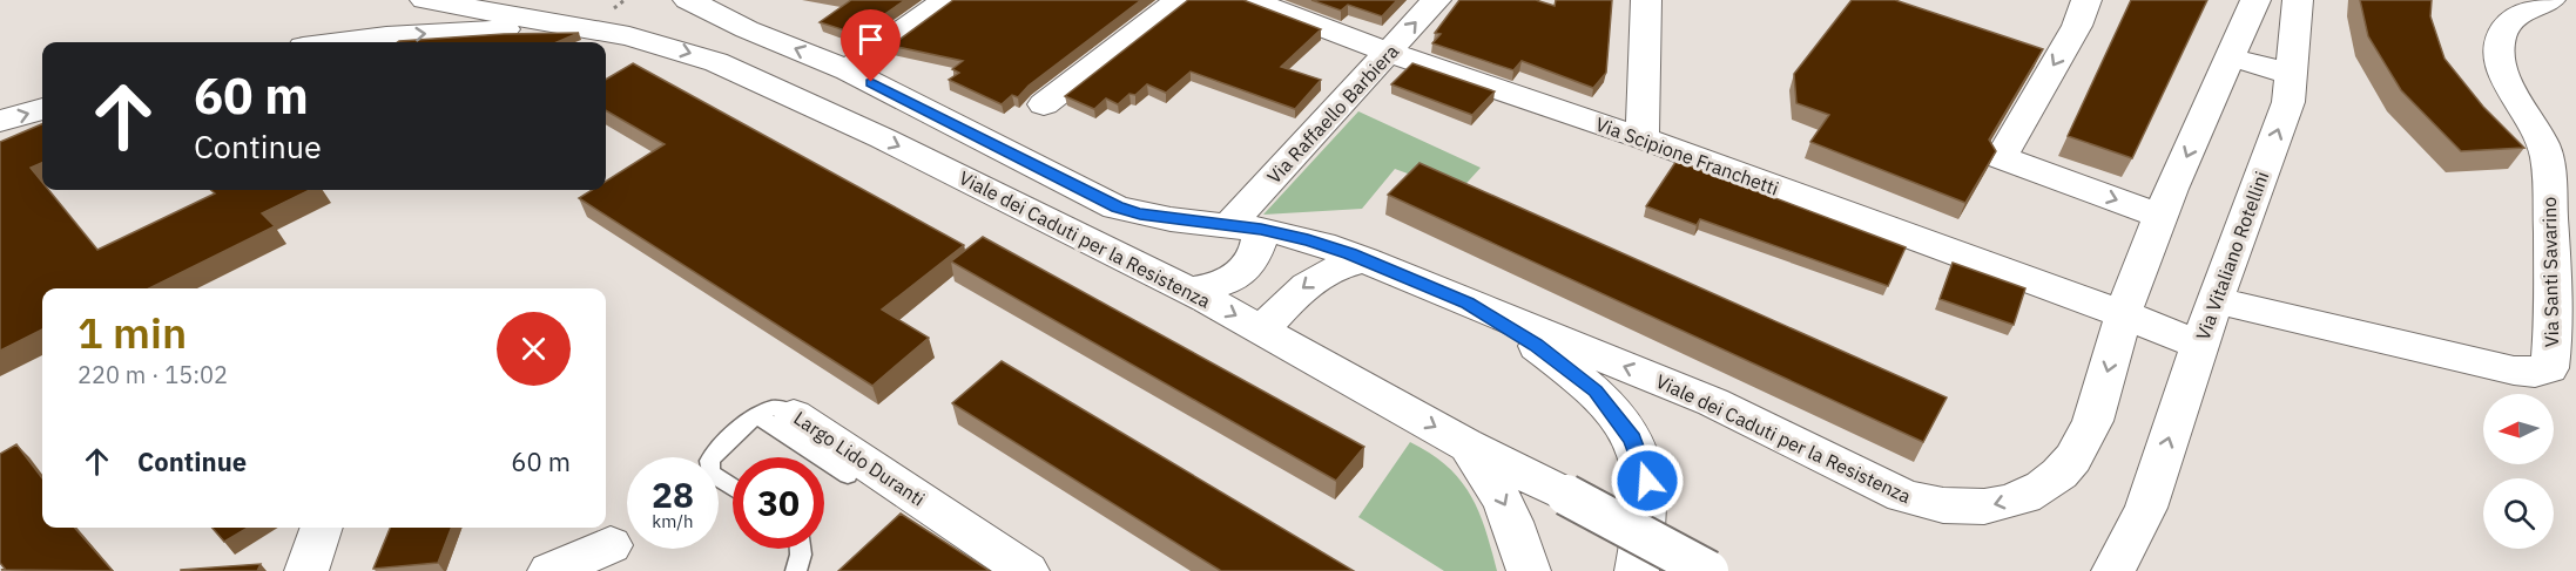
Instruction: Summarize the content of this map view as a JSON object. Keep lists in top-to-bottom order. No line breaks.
{"streets":{"street":["Via Raffaello Barbiera","Via Scipione Franchetti","Viale dei Caduti per la Resistenza","Via Vitaliano Rotellini","Via Santi Savarino","Largo Lido Duranti"]},"crossings":[["Via Raffaello Barbiera","Via Scipione Franchetti"],["Via Raffaello Barbiera","Viale dei Caduti per la Resistenza"],["Via Scipione Franchetti","Viale dei Caduti per la Resistenza"],["Via Scipione Franchetti","Via Vitaliano Rotellini"],["Via Vitaliano Rotellini","Via Santi Savarino"]],"north":"left","page":{"turn":["60 m","Continue"],"heading":["1 min","220 m · 15:02"],"list":[{"name":"Continue","value":"60 m"}],"speed":"28 km/h","limit":"30"}}
